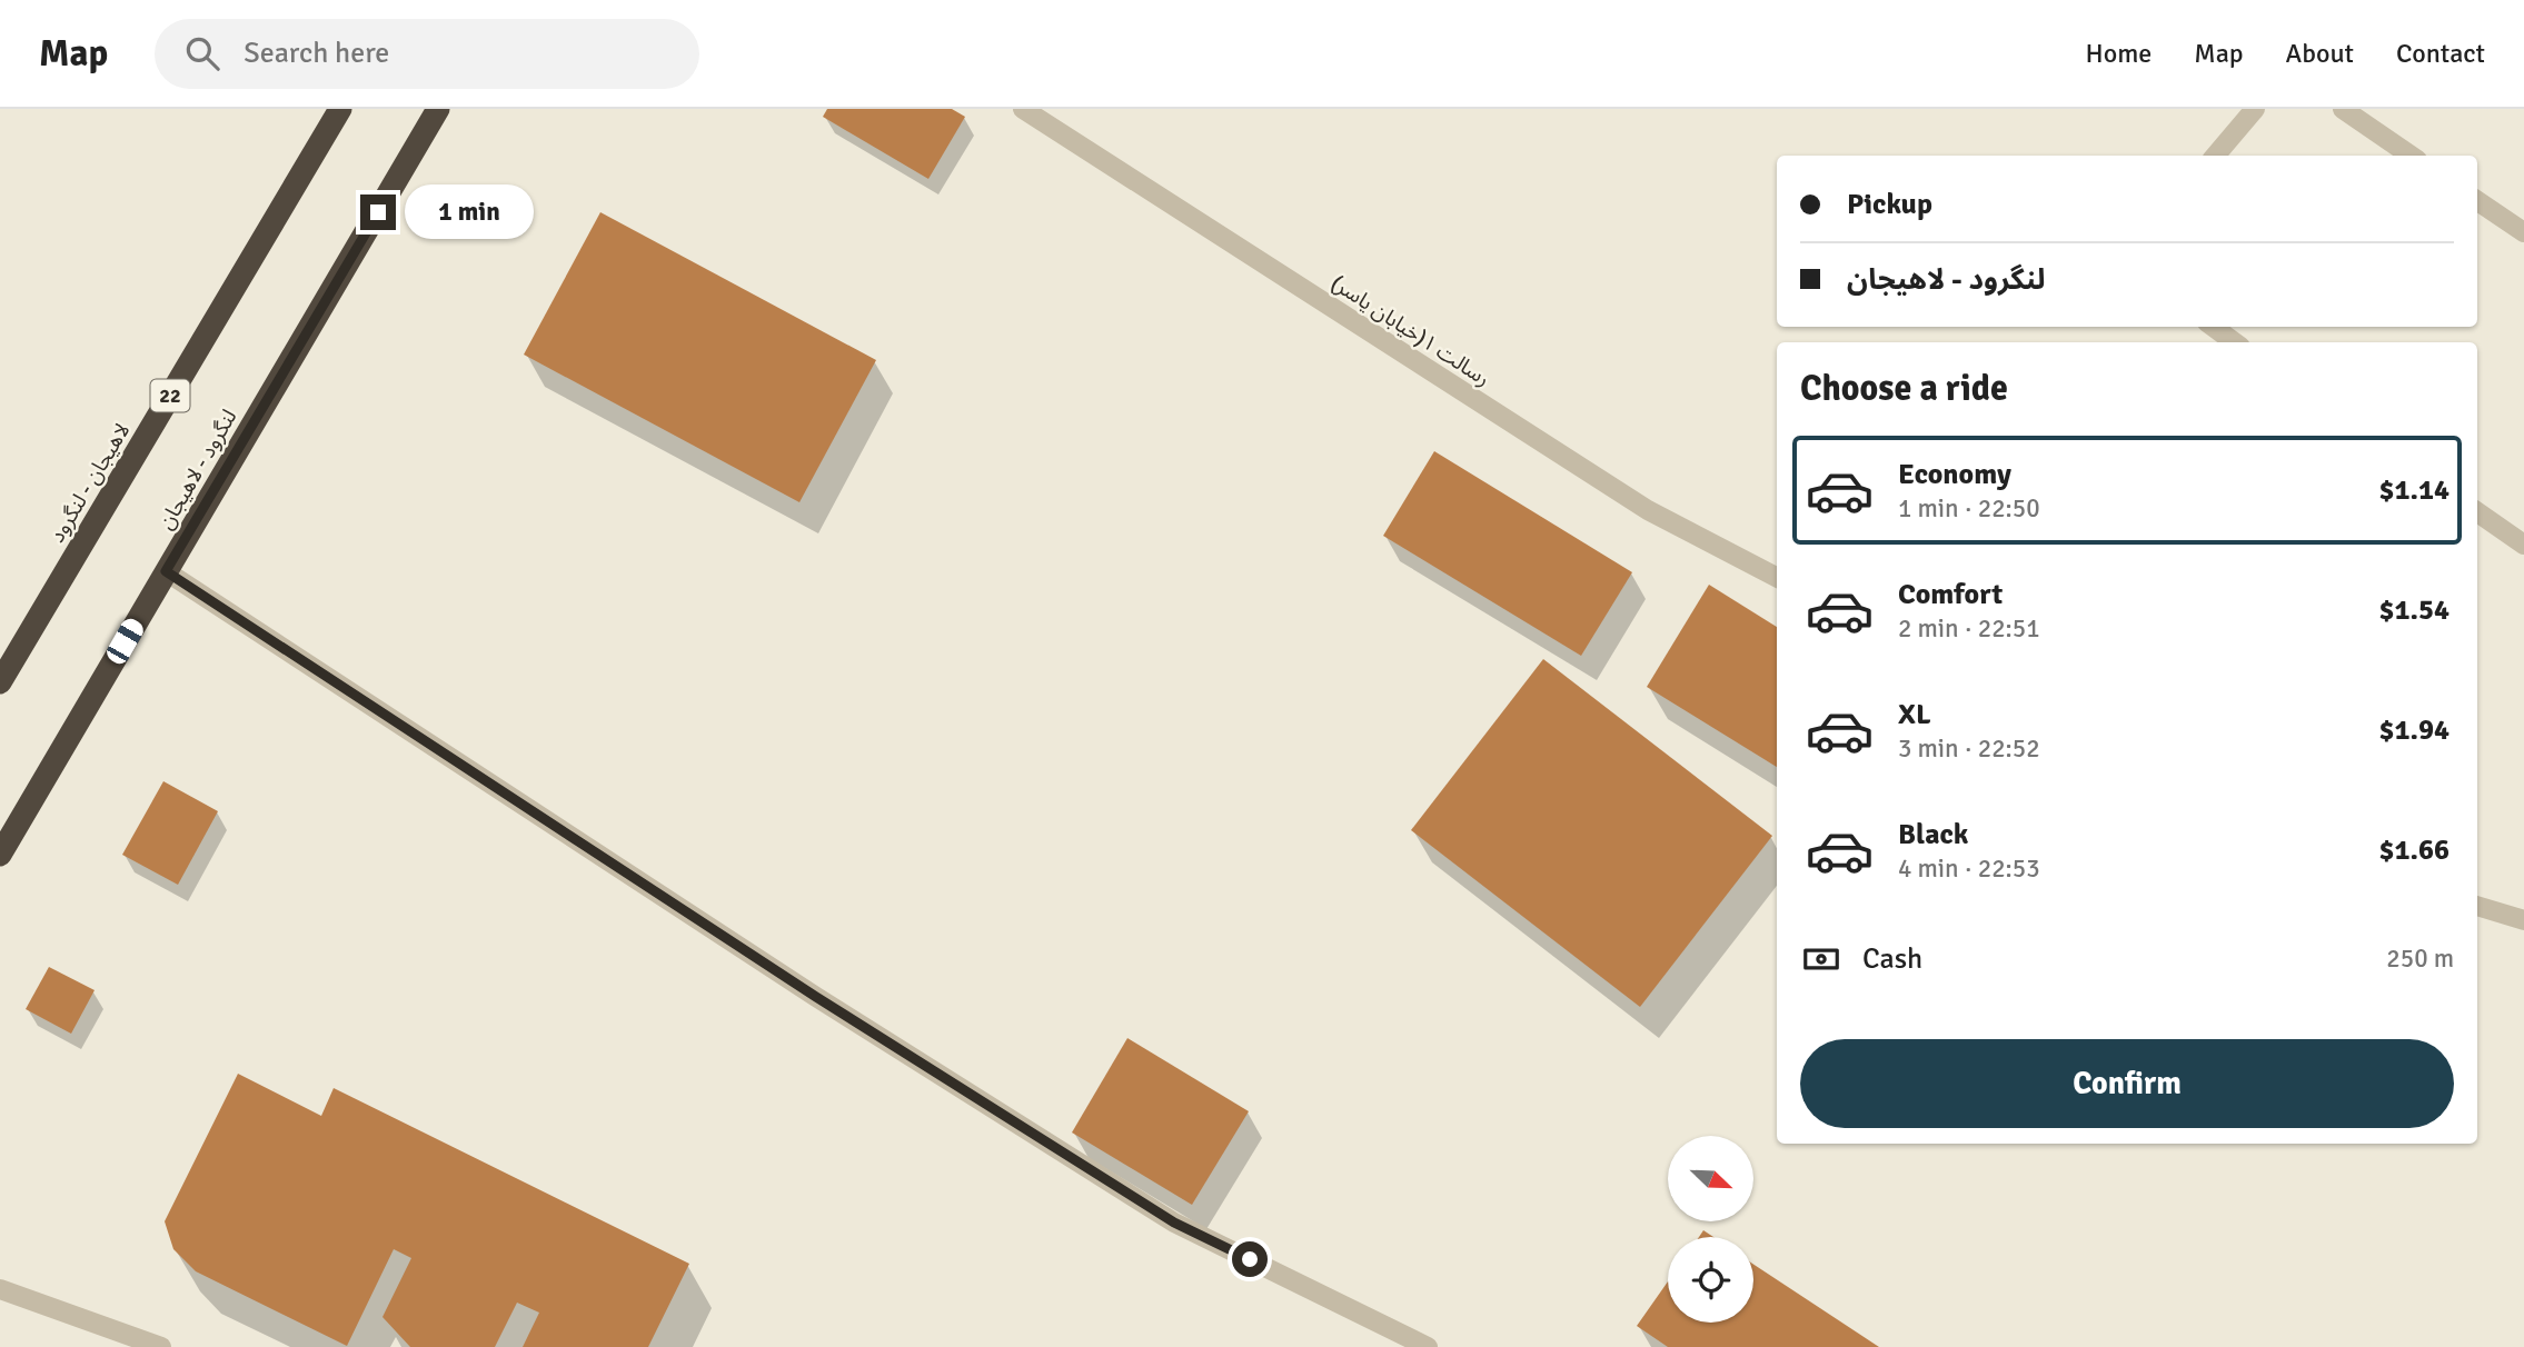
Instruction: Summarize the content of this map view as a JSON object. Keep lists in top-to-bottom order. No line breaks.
{"streets":{"highway":["22","لنگرود - لاهیجان","لاهیجان - لنگرود"],"street":["رسالت ۱(خیابان یاسر)"]},"north":"bottom right","page":{"header":"Map","search":"Search here","nav":["Home","Map","About","Contact"],"banner":["Pickup","لنگرود - لاهیجان"],"bubble":"1 min","heading":"Choose a ride","list":[{"name":"Economy","note":"1 min · 22:50","value":"$1.14"},{"name":"Comfort","note":"2 min · 22:51","value":"$1.54"},{"name":"XL","note":"3 min · 22:52","value":"$1.94"},{"name":"Black","note":"4 min · 22:53","value":"$1.66"}],"pay":["Cash","250 m"],"buttons":"Confirm"}}
